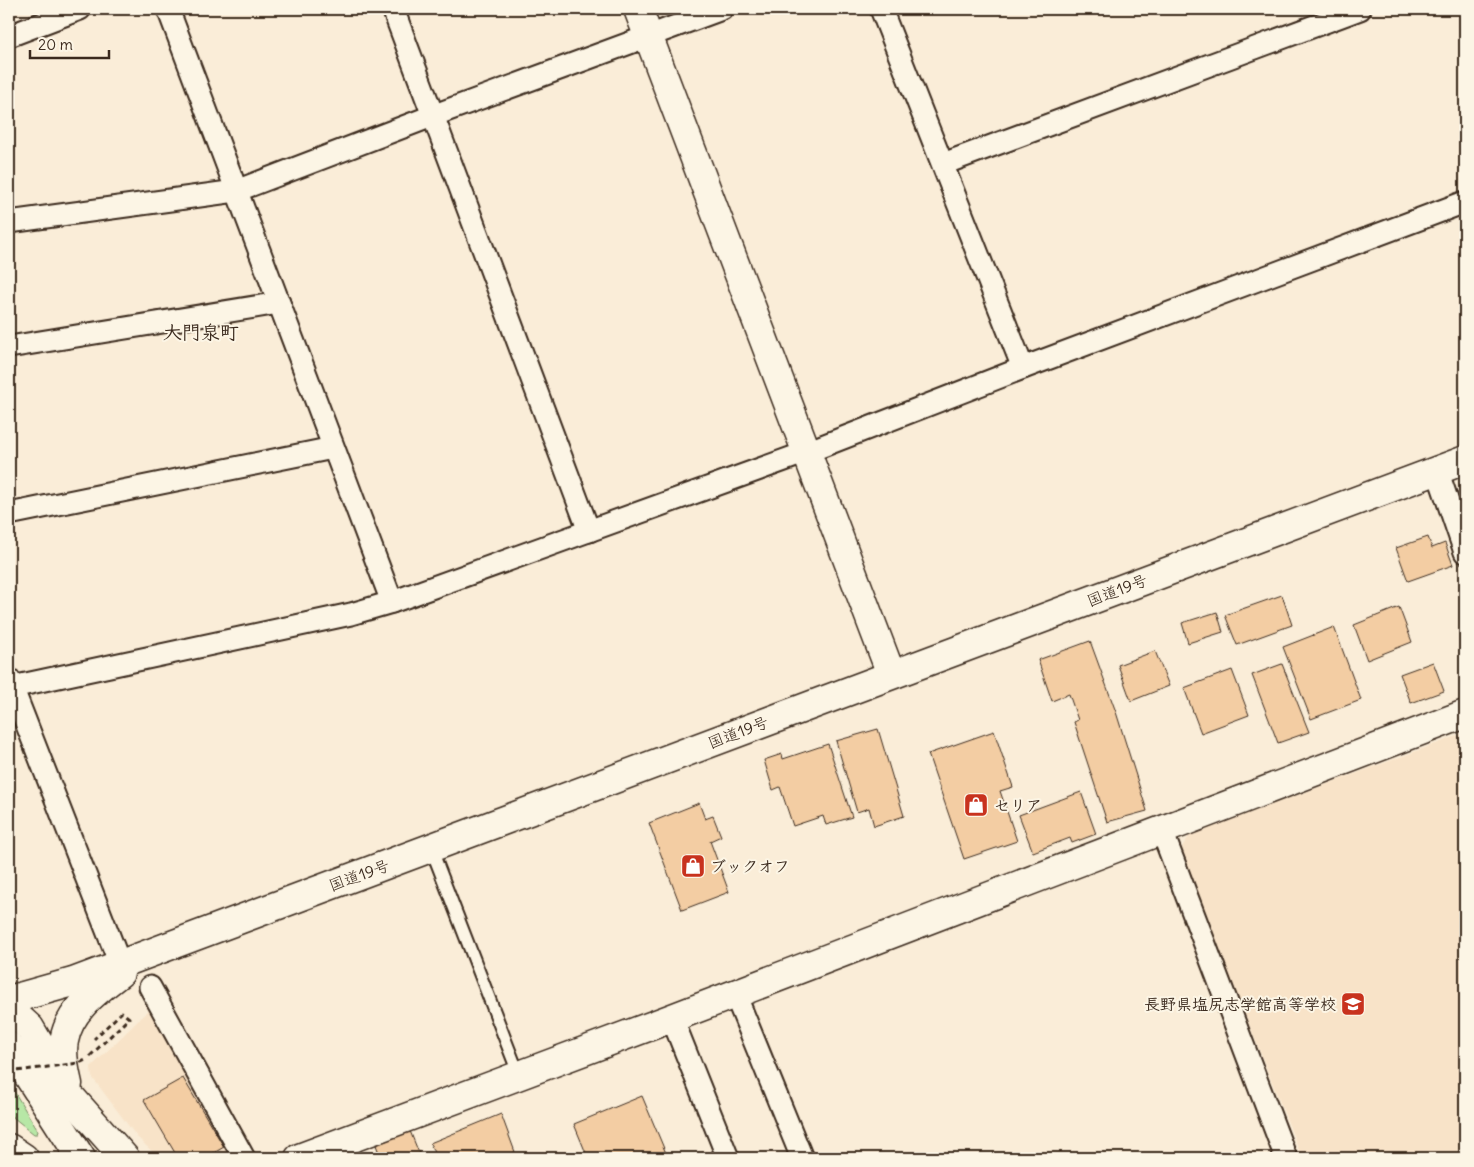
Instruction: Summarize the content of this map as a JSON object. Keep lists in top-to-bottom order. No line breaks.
{"streets":{"main road":["国道19号"]},"districts":["大門泉町"],"places":{"shop":["セリア","ブックオフ"],"school or university":["長野県塩尻志学館高等学校"]},"scale_bar":"20 m"}
